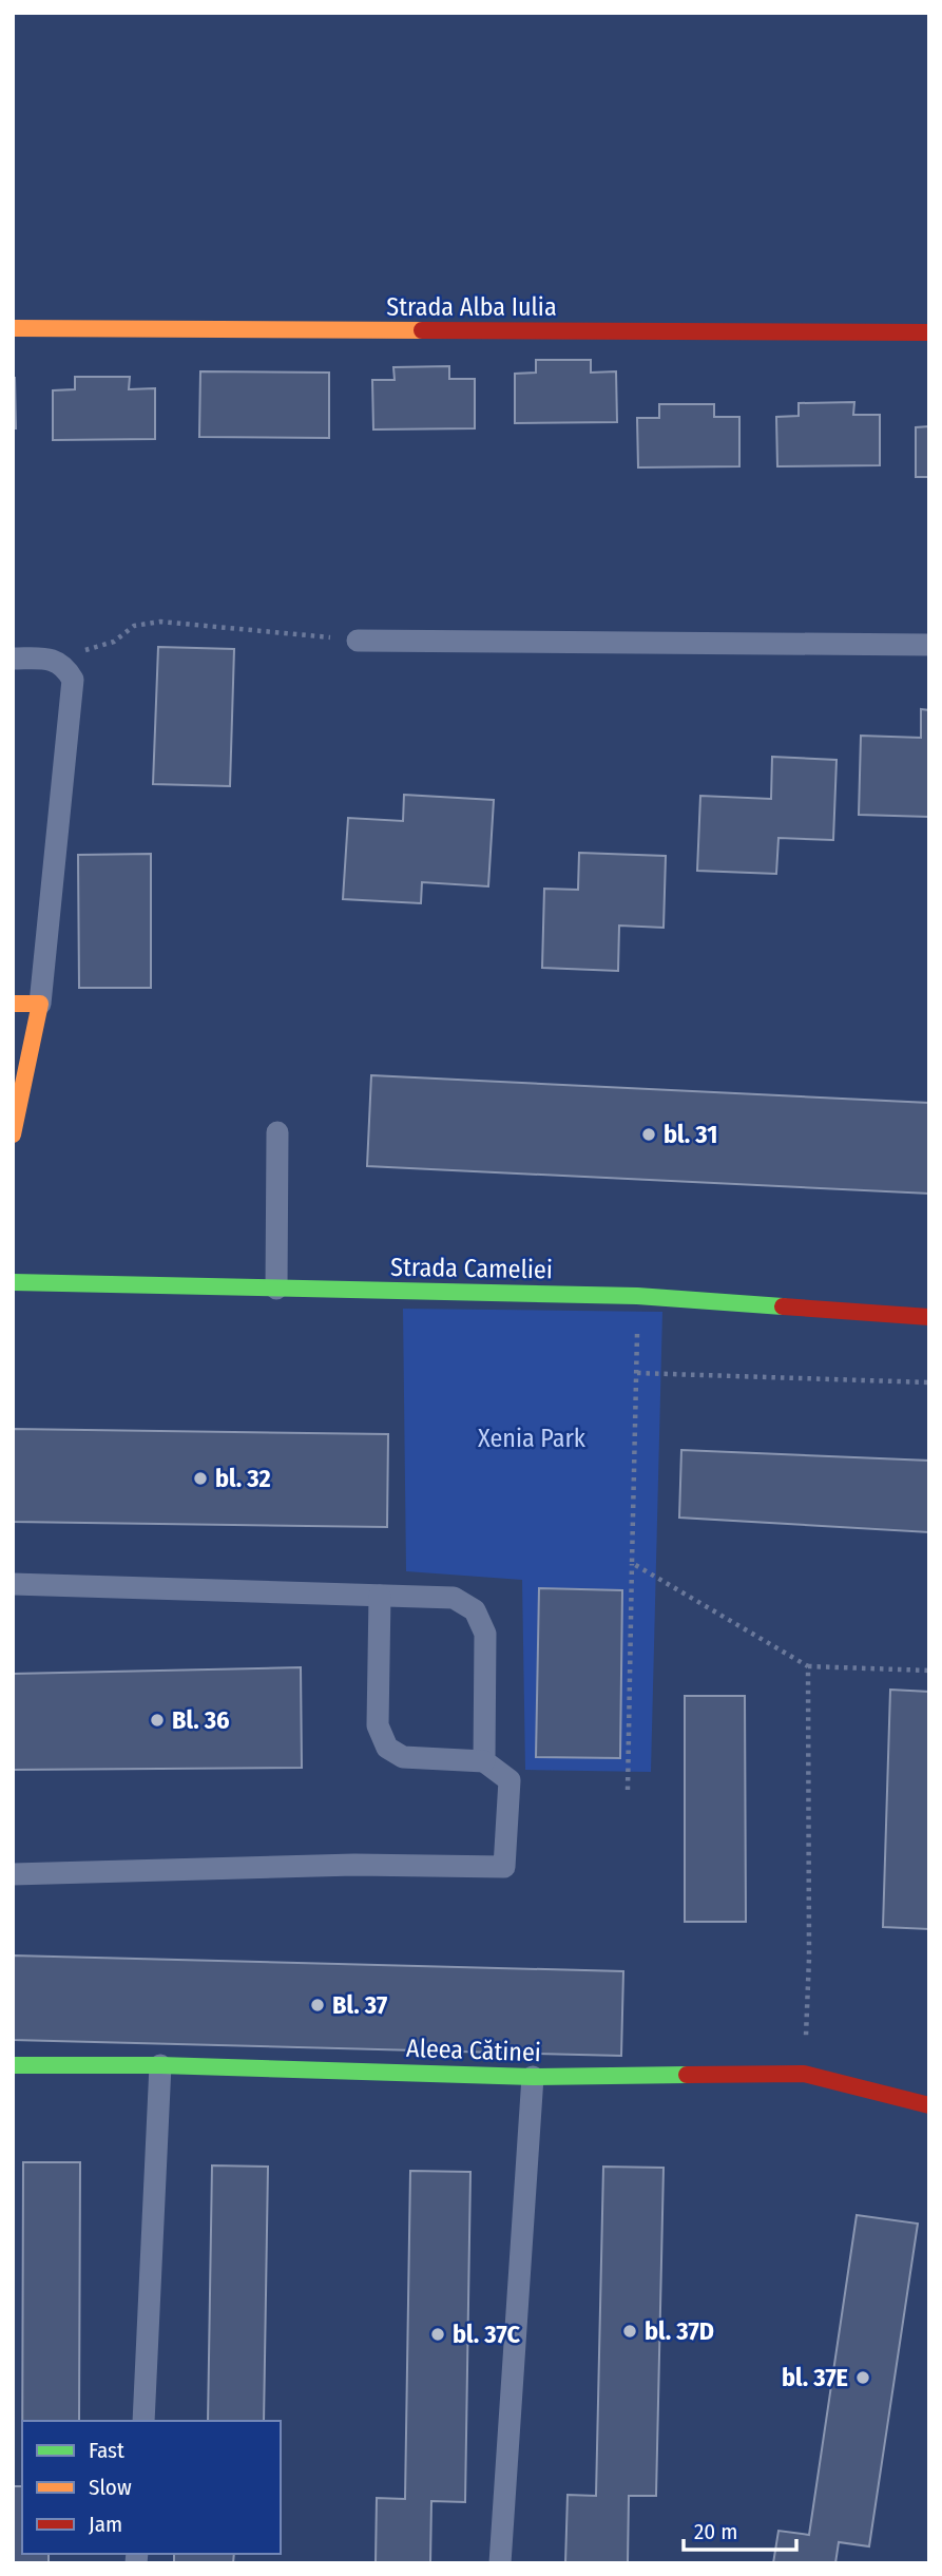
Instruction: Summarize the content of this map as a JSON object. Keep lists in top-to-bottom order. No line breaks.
{"streets":{"street":["Strada Alba Iulia","Strada Cameliei","Aleea Cătinei"]},"parks":["Xenia Park"],"places":["bl. 31","bl. 32","Bl. 36","Bl. 37","bl. 37D","bl. 37C","bl. 37E"],"legend":["Fast","Slow","Jam"],"scale_bar":"20 m"}
